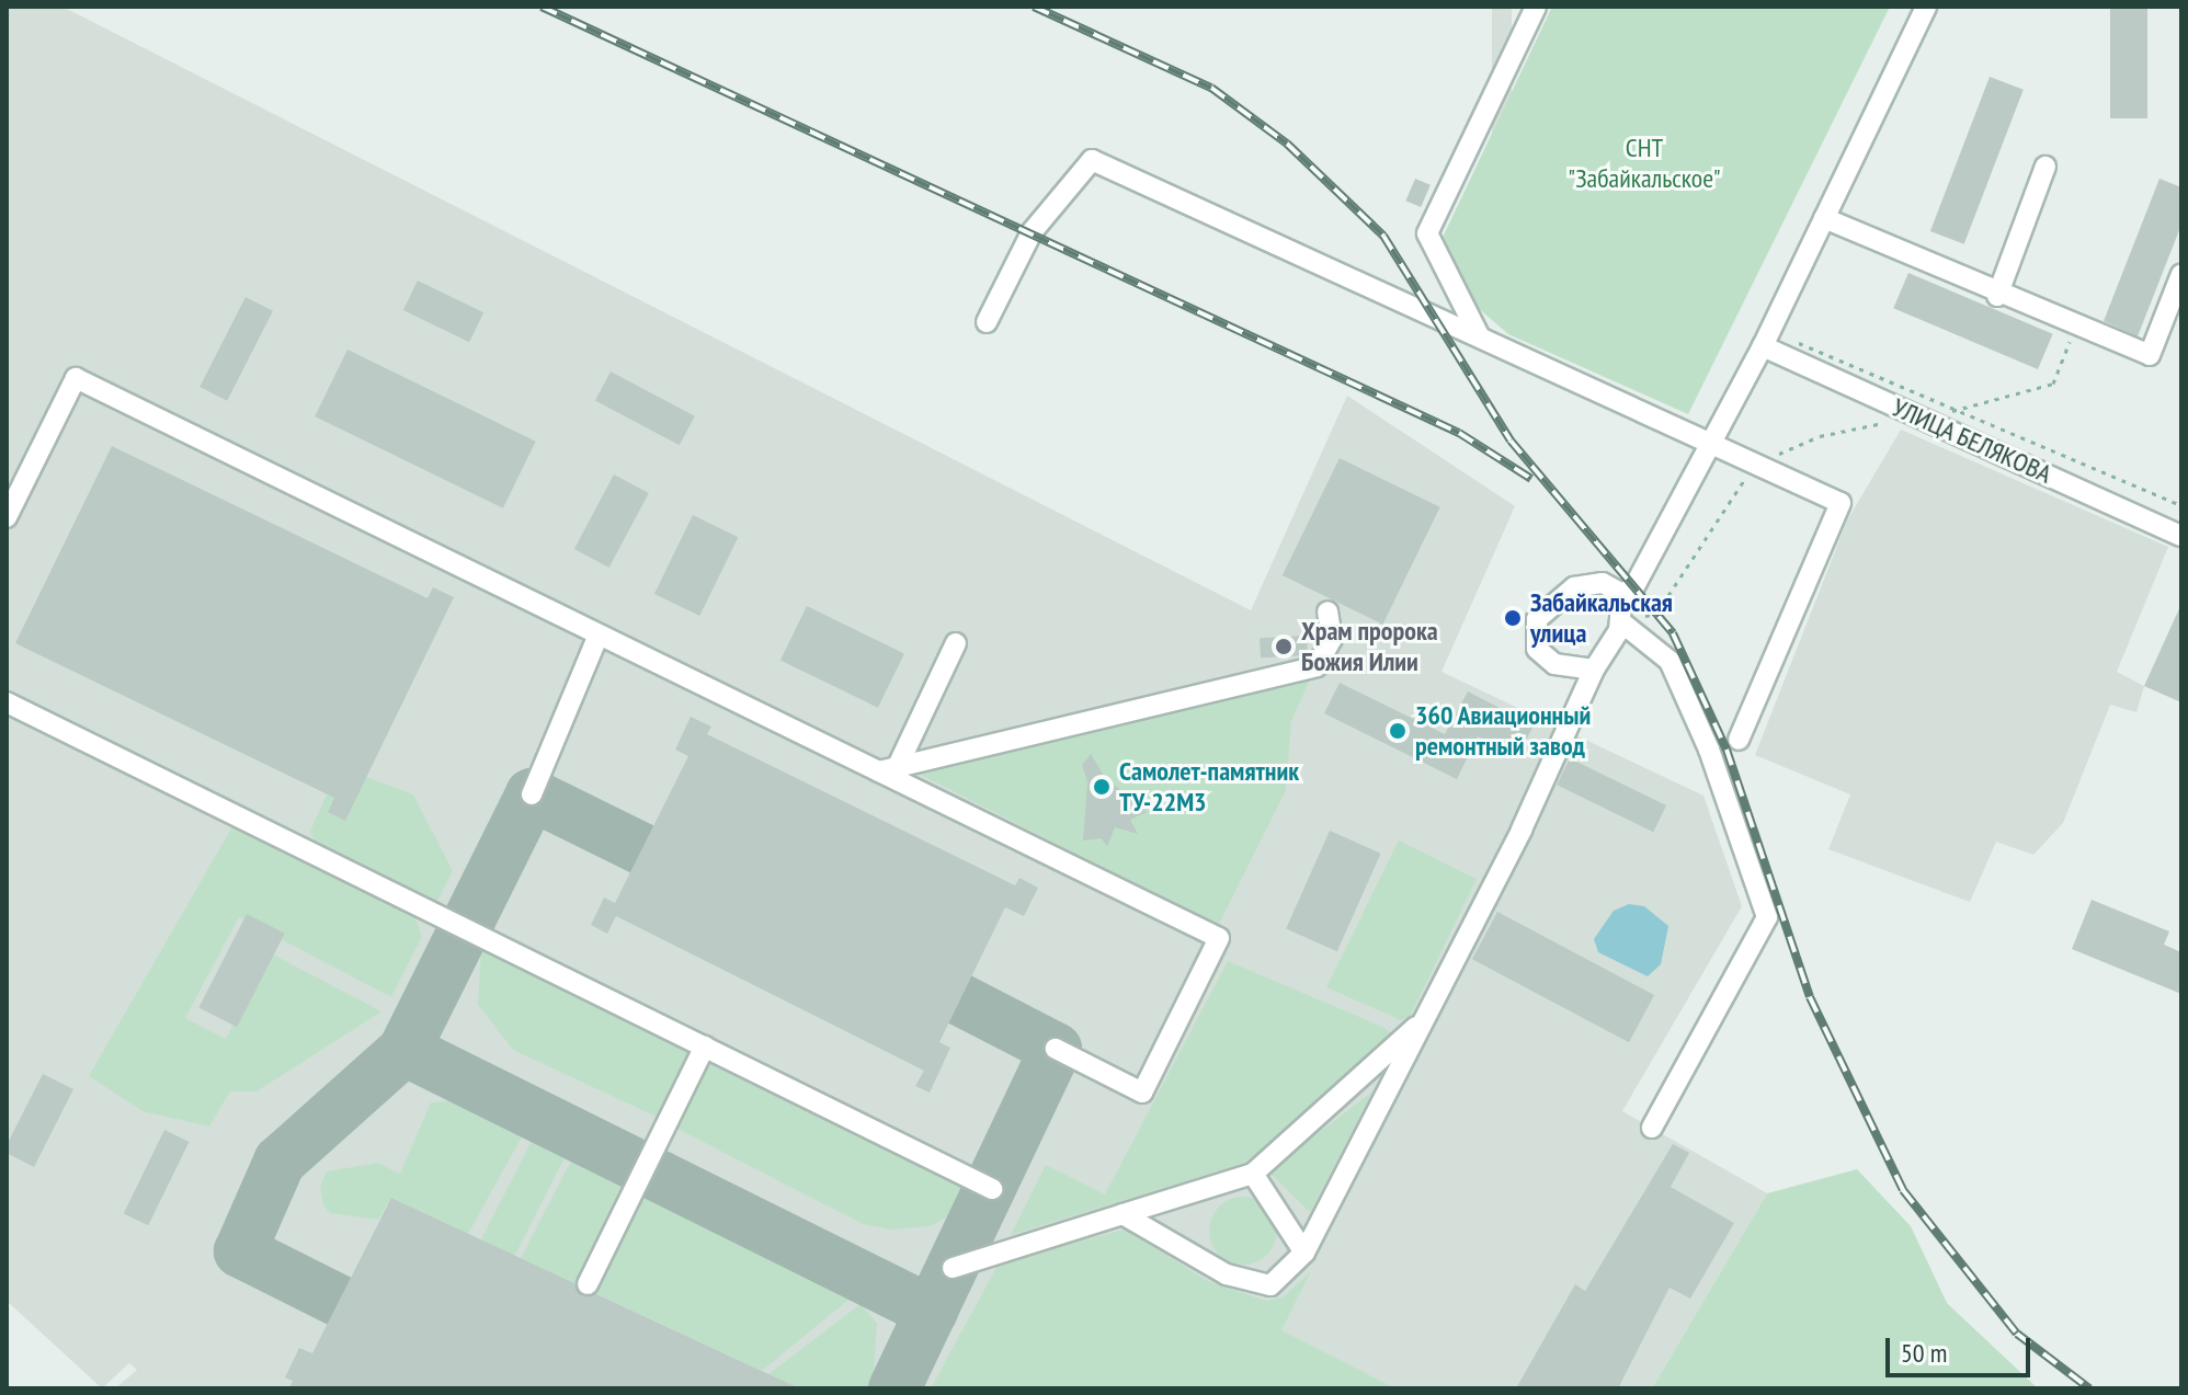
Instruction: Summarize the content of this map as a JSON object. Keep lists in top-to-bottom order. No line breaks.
{"streets":{"street":["УЛИЦА БЕЛЯКОВА"]},"parks":["СНТ \"Забайкальское\""],"places":["Забайкальская улица","Храм пророка Божия Илии","360 Авиационный ремонтный завод","Самолет-памятник ТУ-22М3"],"scale_bar":"50 m"}
